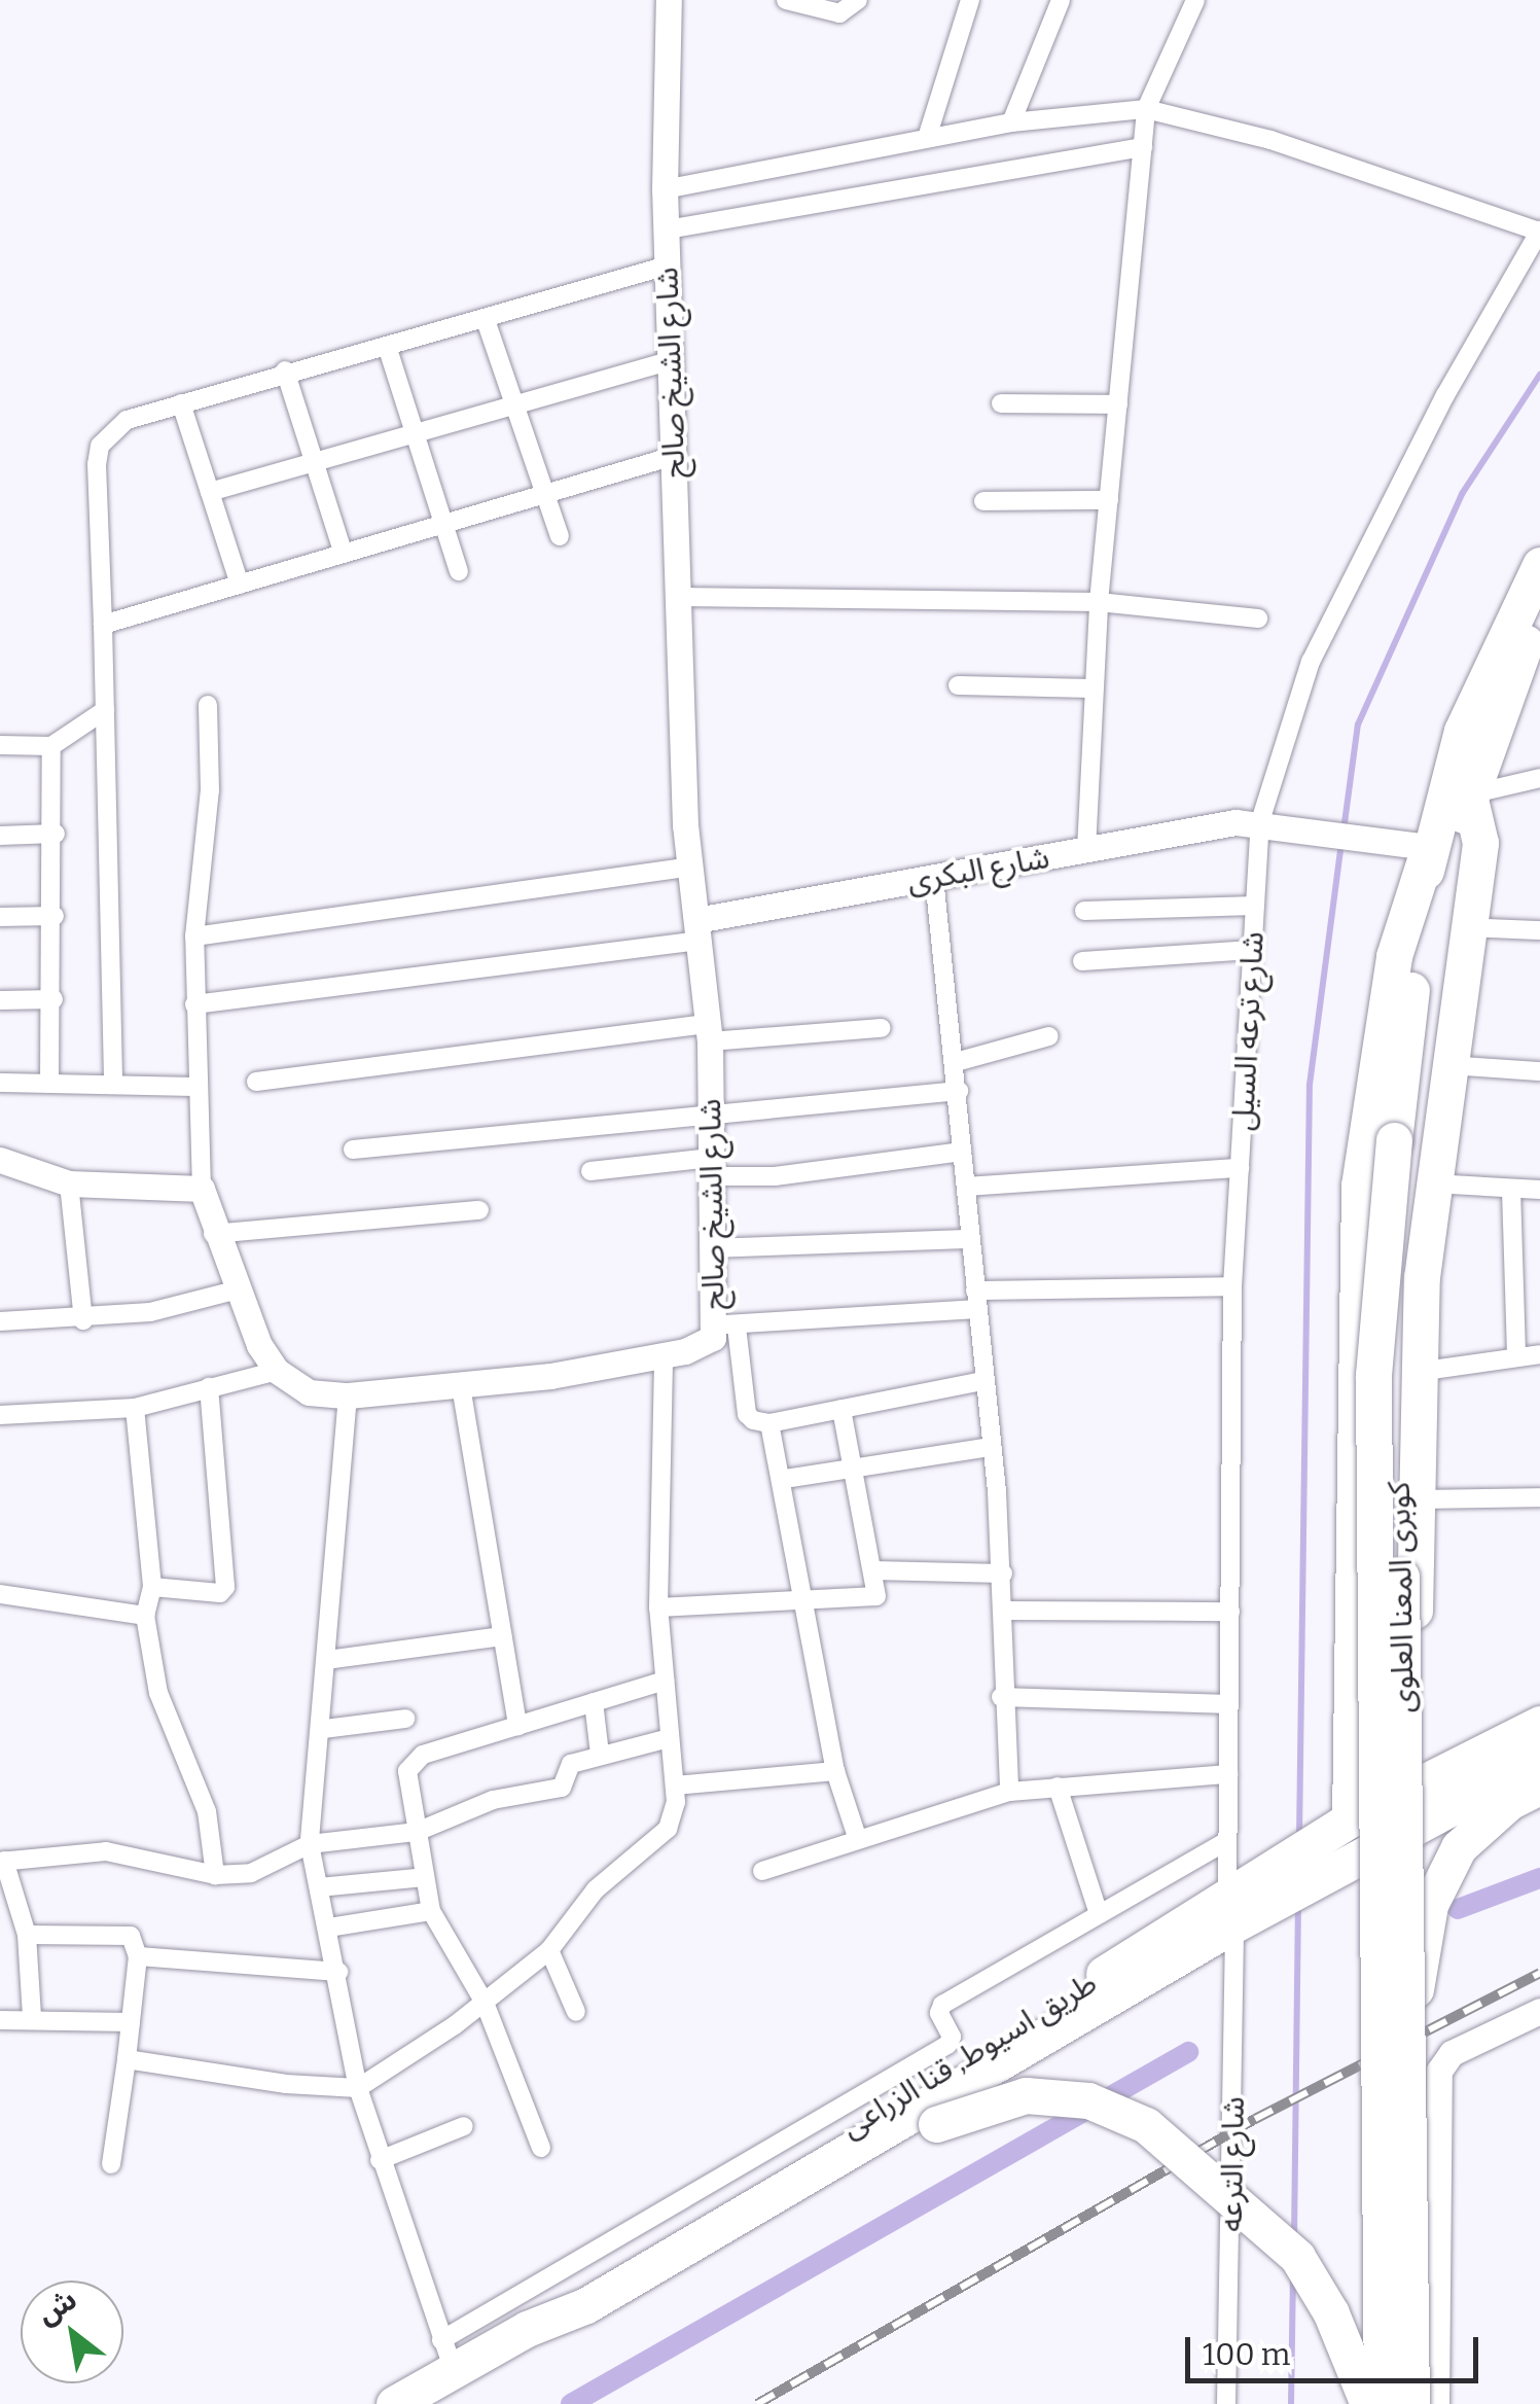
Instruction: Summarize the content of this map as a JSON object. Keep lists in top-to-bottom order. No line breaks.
{"streets":{"highway":["كوبرى المعنا العلوى","طريق اسيوط, قنا الزراعى"],"street":["شارع الشيخ صالح","شارع البكرى","شارع ترعه السيل","شارع الترعه"]},"crossings":[["شارع الشيخ صالح","شارع البكرى"],["شارع البكرى","شارع ترعه السيل"],["شارع البكرى","كوبرى المعنا العلوى"],["شارع ترعه السيل","طريق اسيوط, قنا الزراعى"],["شارع ترعه السيل","شارع الترعه"],["طريق اسيوط, قنا الزراعى","شارع الترعه"]],"scale_bar":"100 m","north":"top left"}
